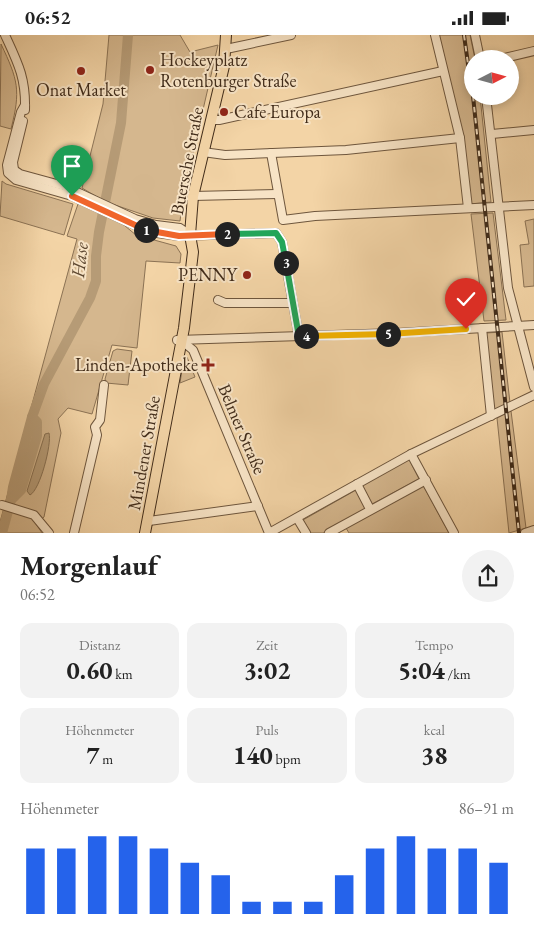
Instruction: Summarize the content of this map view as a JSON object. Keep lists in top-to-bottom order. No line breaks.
{"streets":{"main road":["Buersche Straße","Mindener Straße"],"street":["Belmer Straße"]},"crossings":[["Buersche Straße","Mindener Straße"],["Belmer Straße","Mindener Straße"]],"water":["Hase"],"places":{"other":["Hockeyplatz Rotenburger Straße","Onat Market","Cafe Europa","PENNY"],"health":["Linden-Apotheke"]},"north":"right","page":{"status":"06:52","pins":["1","2","3","5","4"],"heading":["Morgenlauf","06:52"],"stats":[["Distanz","0.60 km"],["Zeit","3:02"],["Tempo","5:04 /km"],["Höhenmeter","7 m"],["Puls","140 bpm"],["kcal","38"]],"chart":["Höhenmeter","86–91 m"]}}
